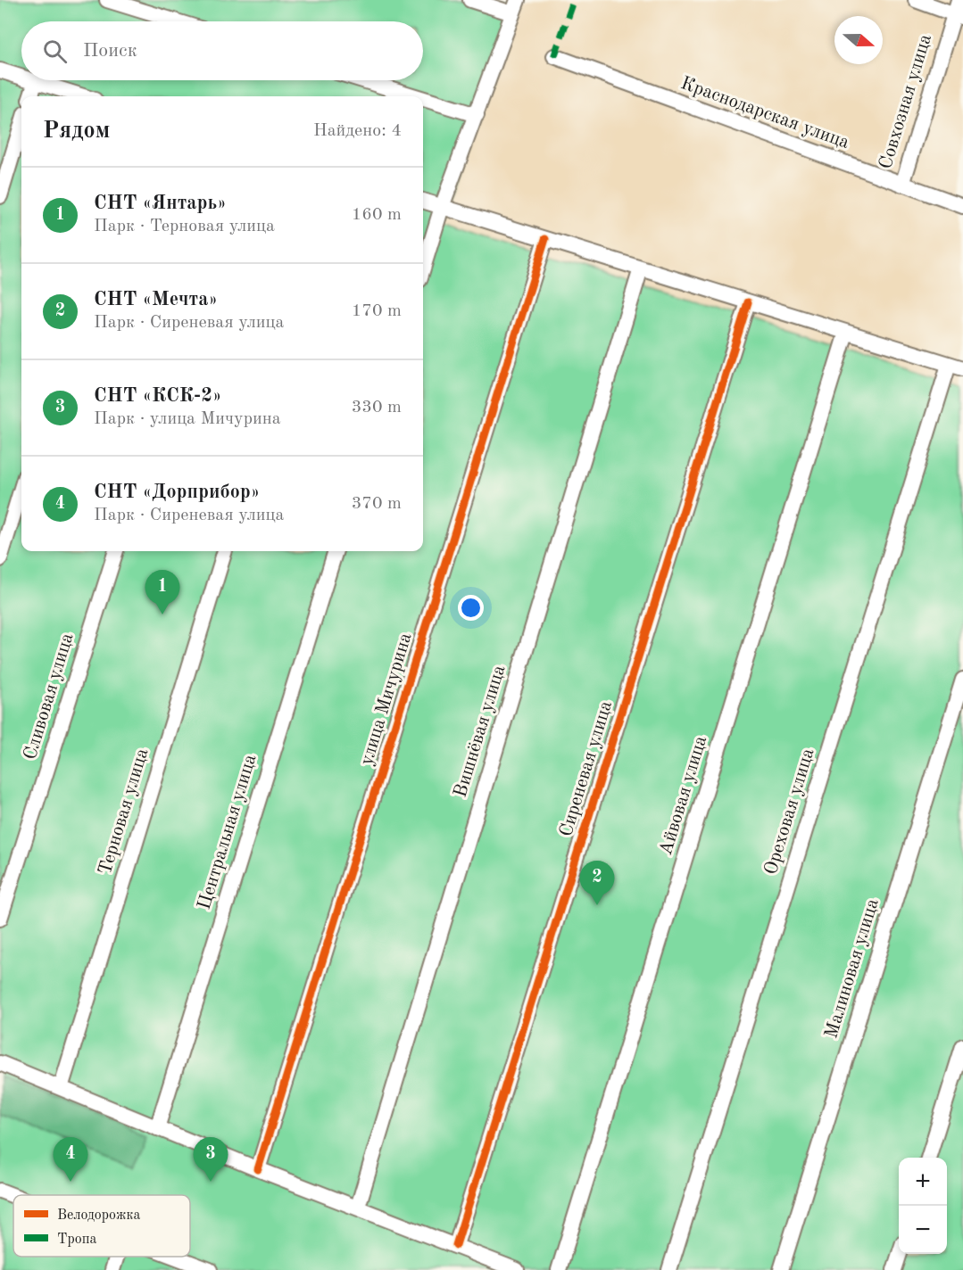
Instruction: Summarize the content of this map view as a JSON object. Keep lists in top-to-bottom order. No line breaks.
{"streets":{"street":["Совхозная улица","Краснодарская улица","Сливовая улица","улица Мичурина","Вишнёвая улица","Сиреневая улица","Айвовая улица","Терновая улица","Ореховая улица","Центральная улица","Малиновая улица"]},"crossings":[["Совхозная улица","Краснодарская улица"]],"legend":["Велодорожка","Тропа"],"north":"right","page":{"search":"Поиск","heading":["Рядом","Найдено: 4"],"list":[{"mark":"1","name":"СНТ «Янтарь»","note":"Парк · Терновая улица","value":"160 m"},{"mark":"2","name":"СНТ «Мечта»","note":"Парк · Сиреневая улица","value":"170 m"},{"mark":"3","name":"СНТ «КСК-2»","note":"Парк · улица Мичурина","value":"330 m"},{"mark":"4","name":"СНТ «Дорприбор»","note":"Парк · Сиреневая улица","value":"370 m"}],"pins":["1","2","3","4"],"map_buttons":["+","−"]}}
